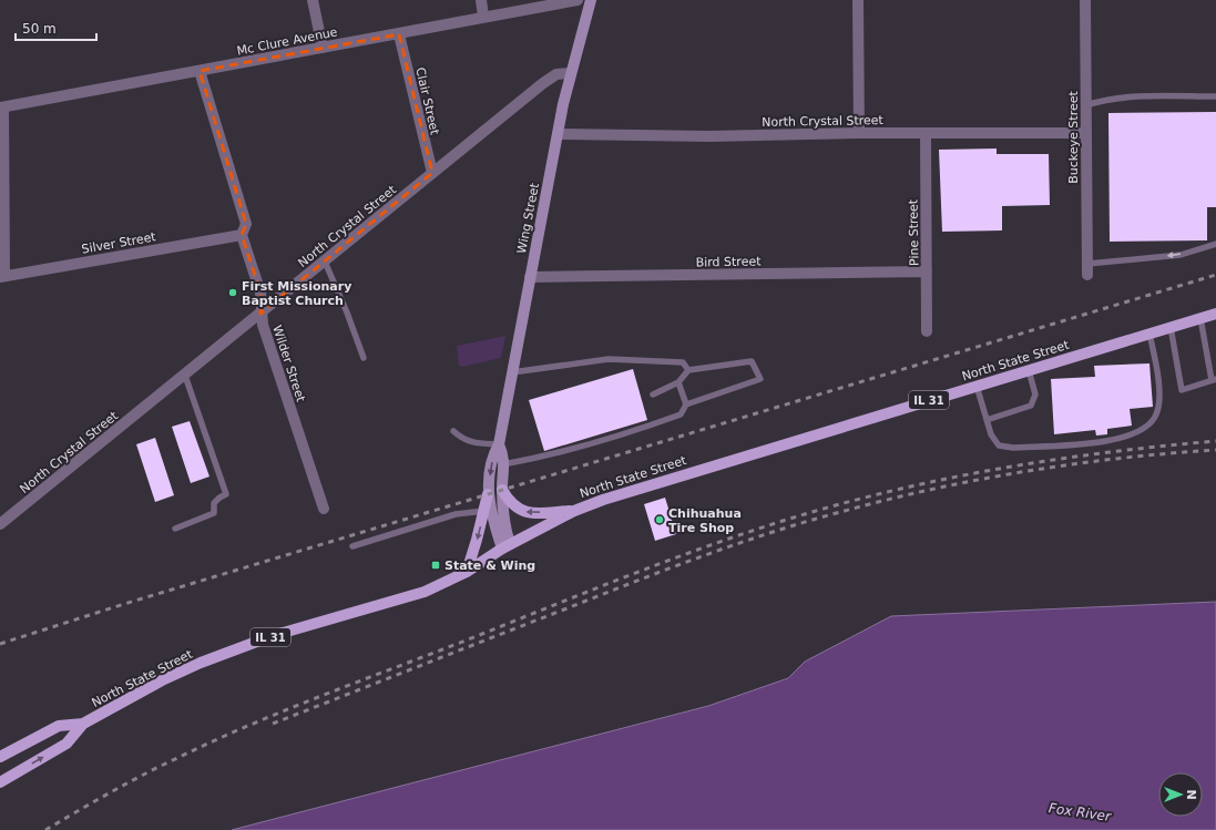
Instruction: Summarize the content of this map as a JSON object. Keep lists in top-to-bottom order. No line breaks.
{"streets":{"main road":["North State Street","IL 31"],"street":["Mc Clure Avenue","Clair Street","North Crystal Street","Buckeye Street","Wing Street","Pine Street","Silver Street","Bird Street","Wilder Street"]},"crossings":[["Mc Clure Avenue","Clair Street"],["Mc Clure Avenue","Wilder Street"],["Clair Street","North Crystal Street"],["North Crystal Street","Buckeye Street"],["North Crystal Street","Wing Street"],["North Crystal Street","Pine Street"],["North Crystal Street","Wilder Street"],["Wing Street","Bird Street"],["Wing Street","North State Street"],["Pine Street","Bird Street"],["Silver Street","Wilder Street"]],"water":["Fox River"],"places":{"other":["First Missionary Baptist Church","Chihuahua Tire Shop"],"transit":["State & Wing"]},"scale_bar":"50 m","north":"right"}
